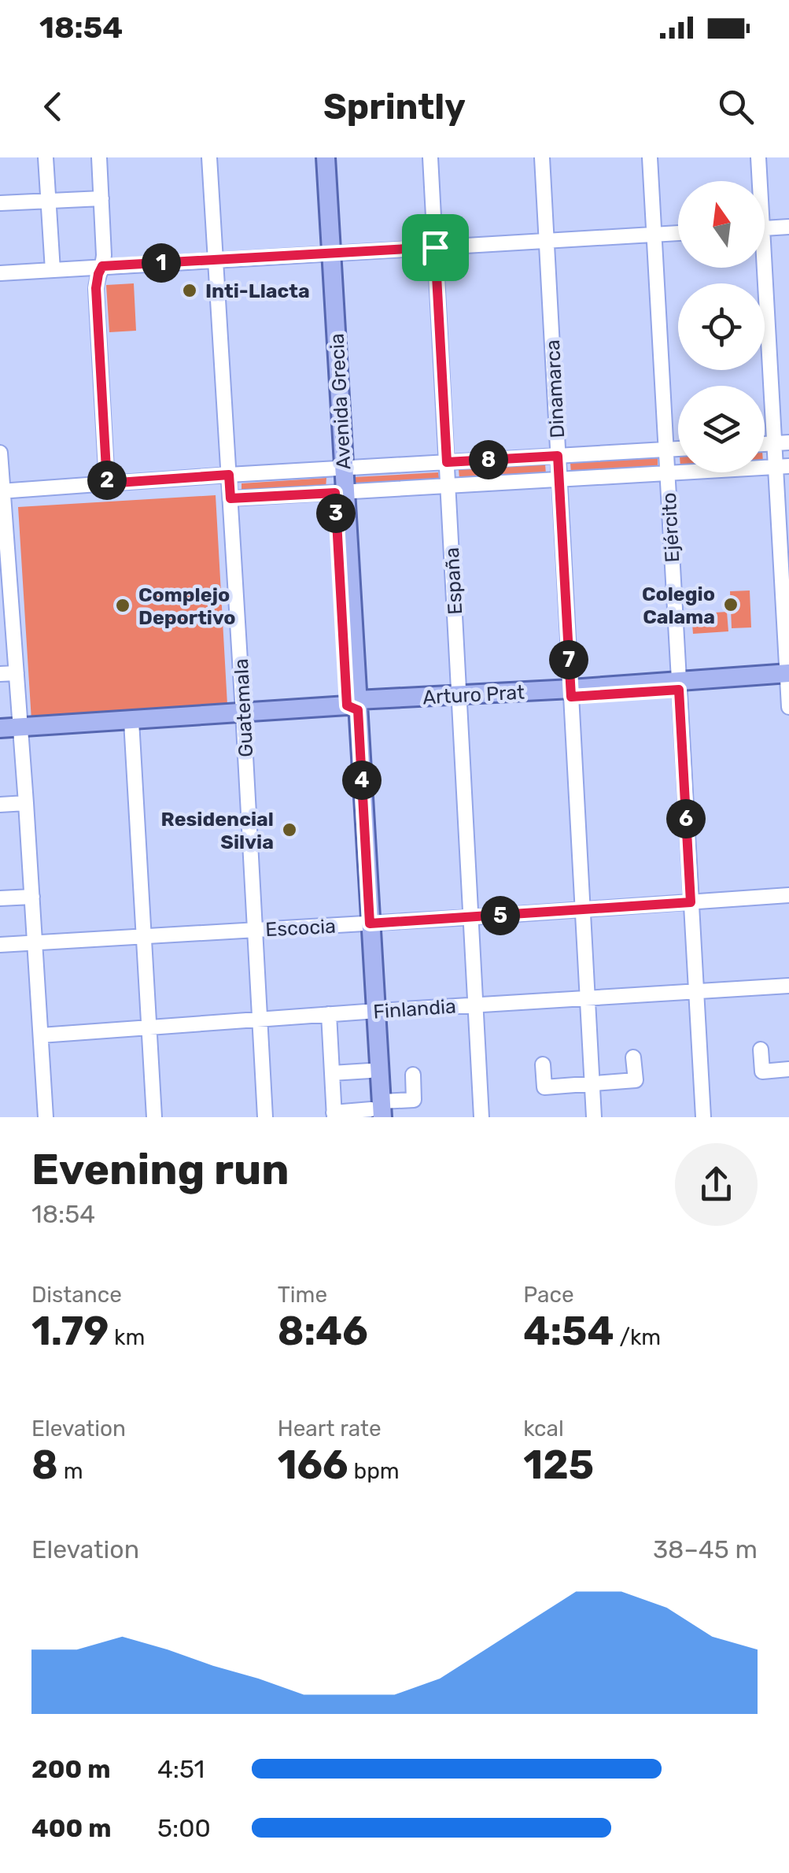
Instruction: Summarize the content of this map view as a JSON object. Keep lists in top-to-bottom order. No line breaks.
{"streets":{"main road":["Avenida Grecia","Arturo Prat"],"street":["Dinamarca","Ejército","España","Guatemala","Escocia","Finlandia"]},"crossings":[["Dinamarca","Arturo Prat"],["Dinamarca","Escocia"],["Dinamarca","Finlandia"],["Avenida Grecia","Arturo Prat"],["Avenida Grecia","Escocia"],["Avenida Grecia","Finlandia"],["Ejército","Arturo Prat"],["Ejército","Escocia"],["Ejército","Finlandia"],["España","Arturo Prat"],["España","Escocia"],["España","Finlandia"],["Arturo Prat","Guatemala"],["Guatemala","Escocia"],["Guatemala","Finlandia"]],"places":["Inti-Llacta","Colegio Calama","Complejo Deportivo","Residencial Silvia"],"north":"top","page":{"status":"18:54","header":"Sprintly","pins":["1","8","2","3","7","4","6","5"],"heading":["Evening run","18:54"],"stats":[["Distance","1.79 km"],["Time","8:46"],["Pace","4:54 /km"],["Elevation","8 m"],["Heart rate","166 bpm"],["kcal","125"]],"chart":["Elevation","38–45 m"],"list":[{"name":"200 m","note":"4:51"},{"name":"400 m","note":"5:00"}]}}
